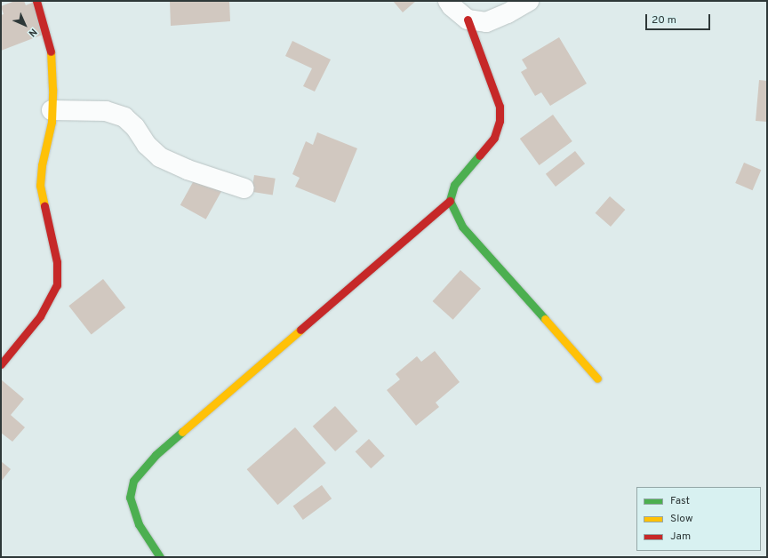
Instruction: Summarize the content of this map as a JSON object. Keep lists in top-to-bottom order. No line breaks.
{"legend":["Fast","Slow","Jam"],"scale_bar":"20 m","north":"bottom right"}
